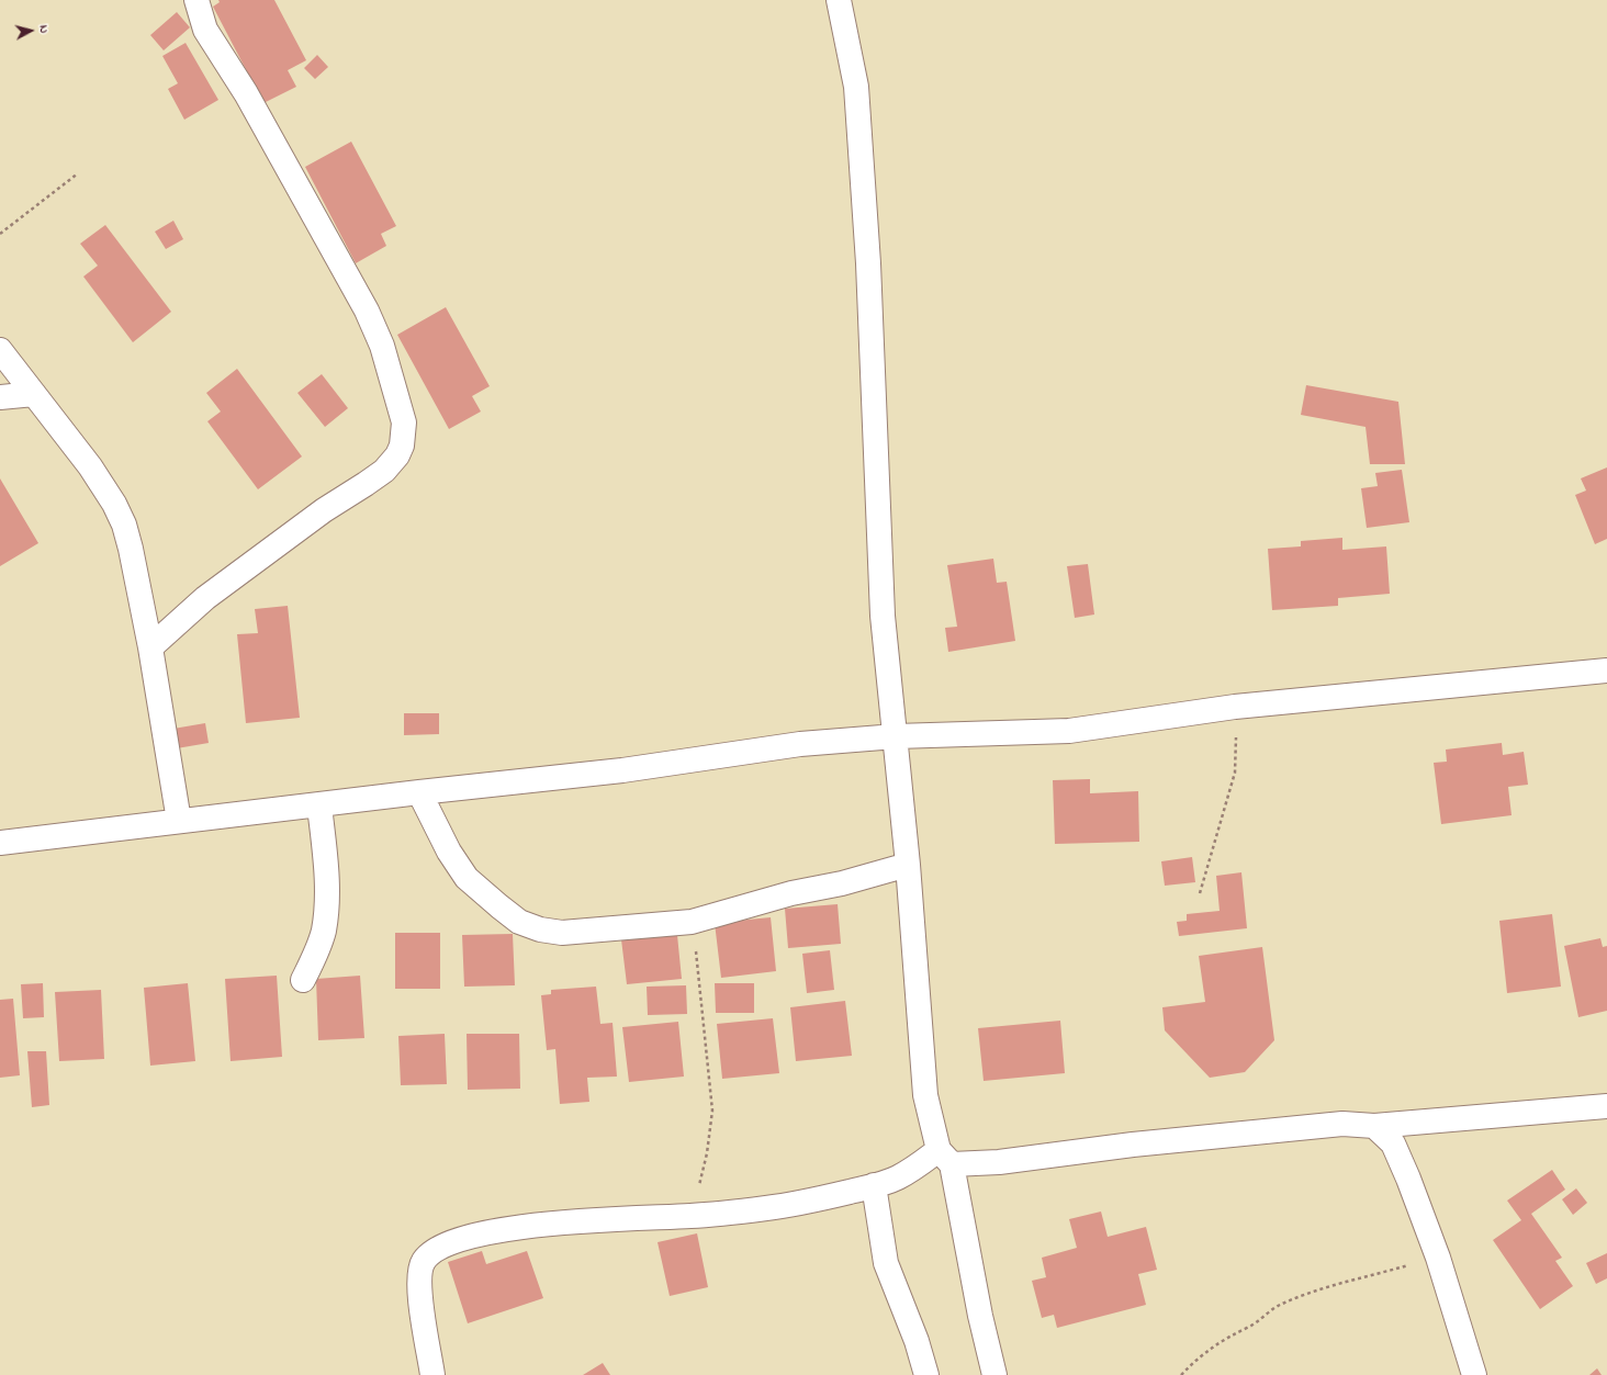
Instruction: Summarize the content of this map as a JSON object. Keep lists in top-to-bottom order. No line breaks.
{"north":"right"}
